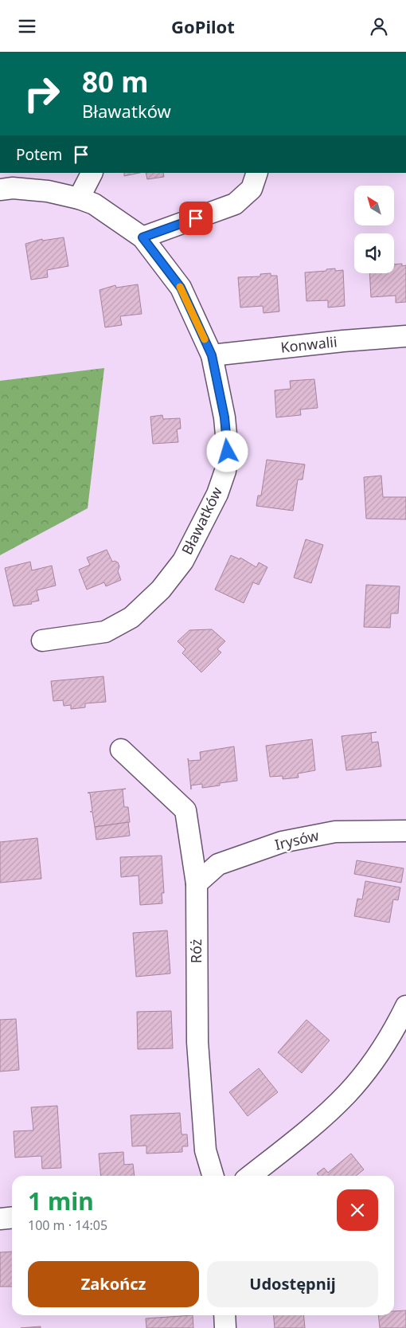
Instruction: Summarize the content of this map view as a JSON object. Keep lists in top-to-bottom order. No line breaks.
{"streets":{"street":["Konwalii","Bławatków","Irysów","Róż"]},"crossings":[["Konwalii","Bławatków"],["Irysów","Róż"]],"north":"top left","page":{"header":"GoPilot","turn":["80 m","Bławatków"],"then":"Potem","heading":["1 min","100 m · 14:05"],"buttons":["Zakończ","Udostępnij"]}}
